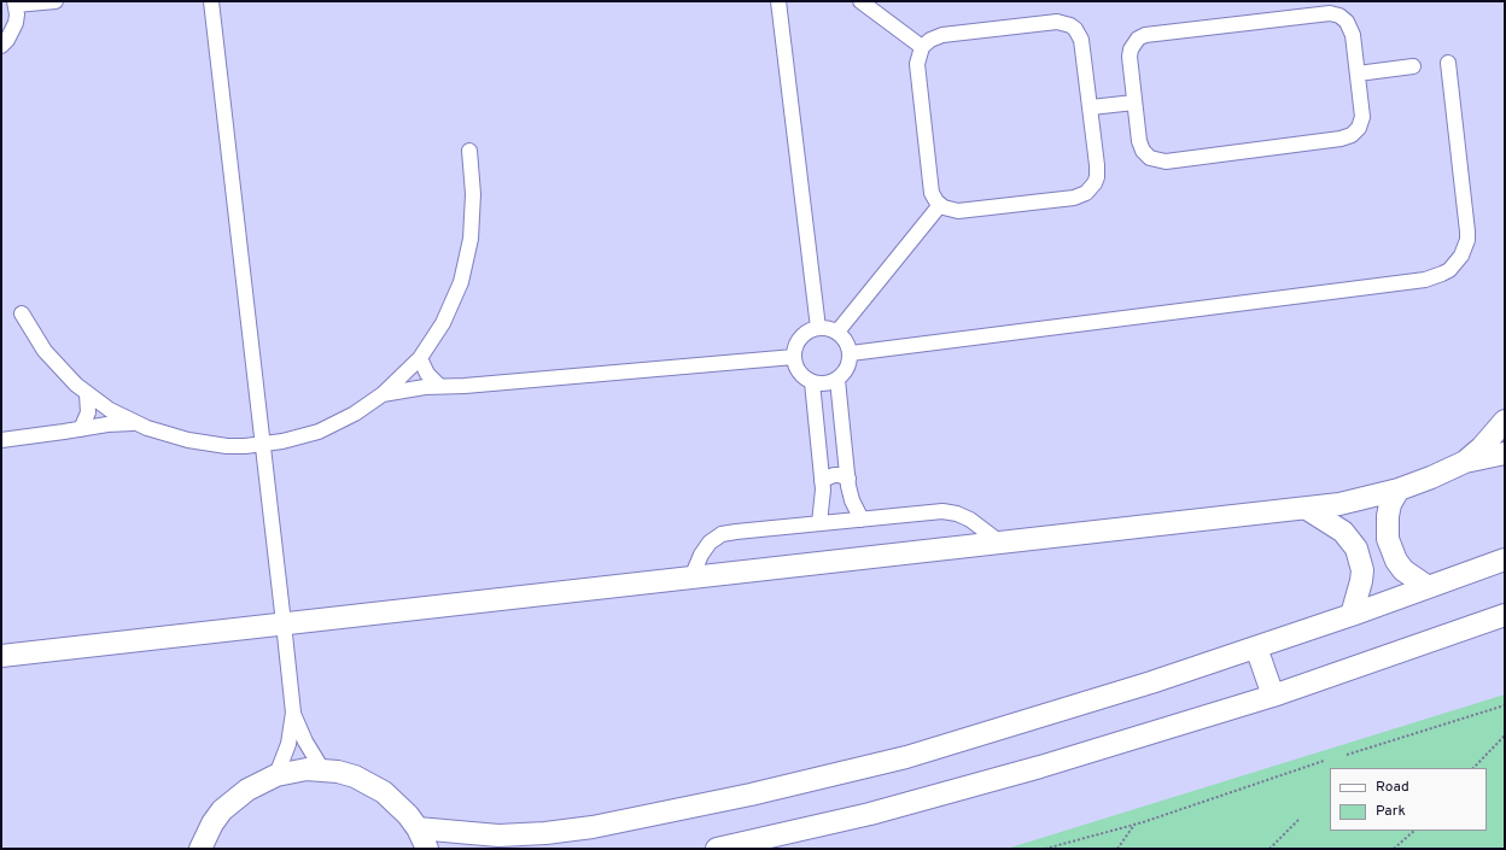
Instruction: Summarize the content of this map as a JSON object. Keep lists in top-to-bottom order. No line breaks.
{"legend":["Road","Park"]}
